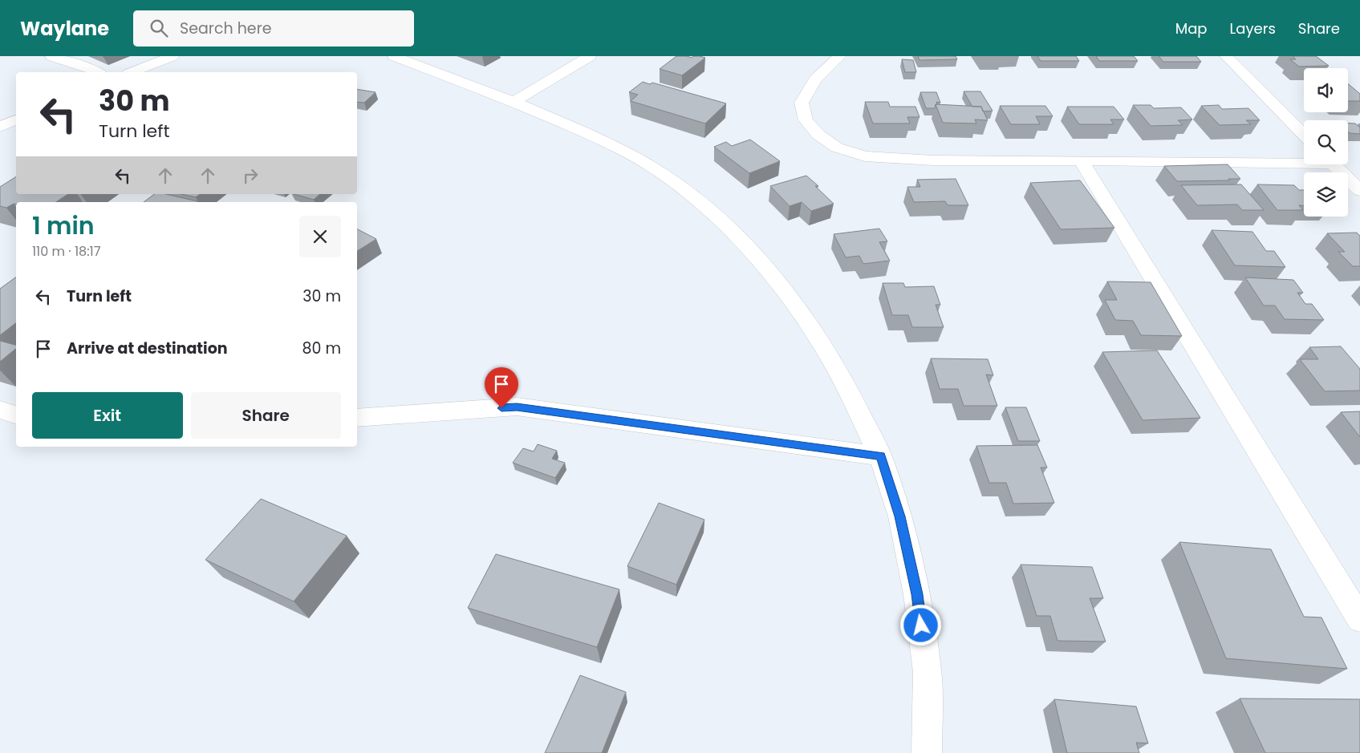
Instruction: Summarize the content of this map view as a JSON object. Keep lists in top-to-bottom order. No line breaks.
{"page":{"header":"Waylane","search":"Search here","nav":["Map","Layers","Share"],"turn":["30 m","Turn left"],"heading":["1 min","110 m · 18:17"],"list":[{"name":"Turn left","value":"30 m"},{"name":"Arrive at destination","value":"80 m"}],"buttons":["Exit","Share"]}}
